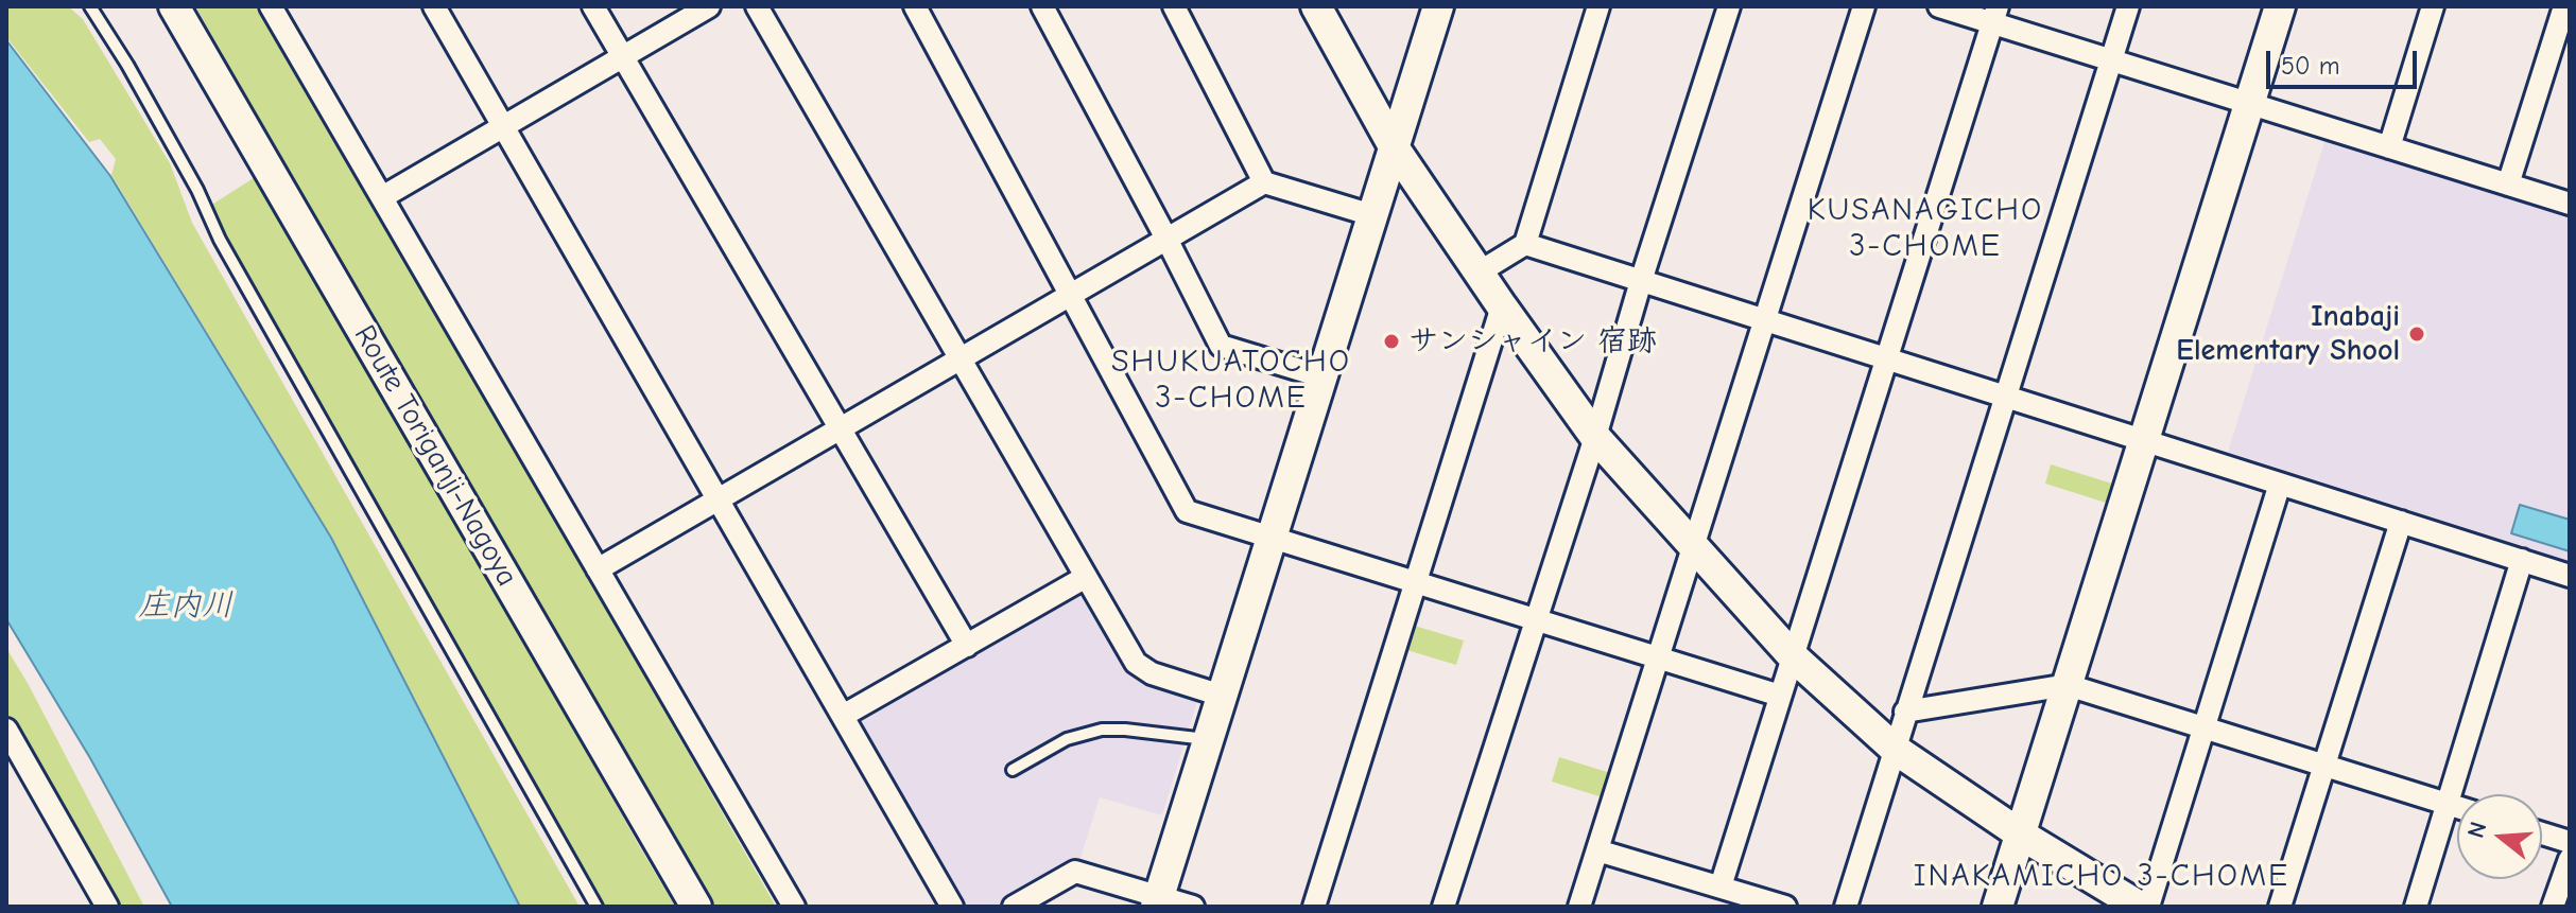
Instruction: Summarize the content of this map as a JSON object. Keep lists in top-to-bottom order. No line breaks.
{"streets":{"street":["Route Toriganji-Nagoya"]},"districts":["KUSANAGICHO 3-CHOME","SHUKUATOCHO 3-CHOME","INAKAMICHO 3-CHOME"],"water":["庄内川"],"places":["Inabaji Elementary Shool","サンシャイン 宿跡"],"scale_bar":"50 m","north":"left"}
